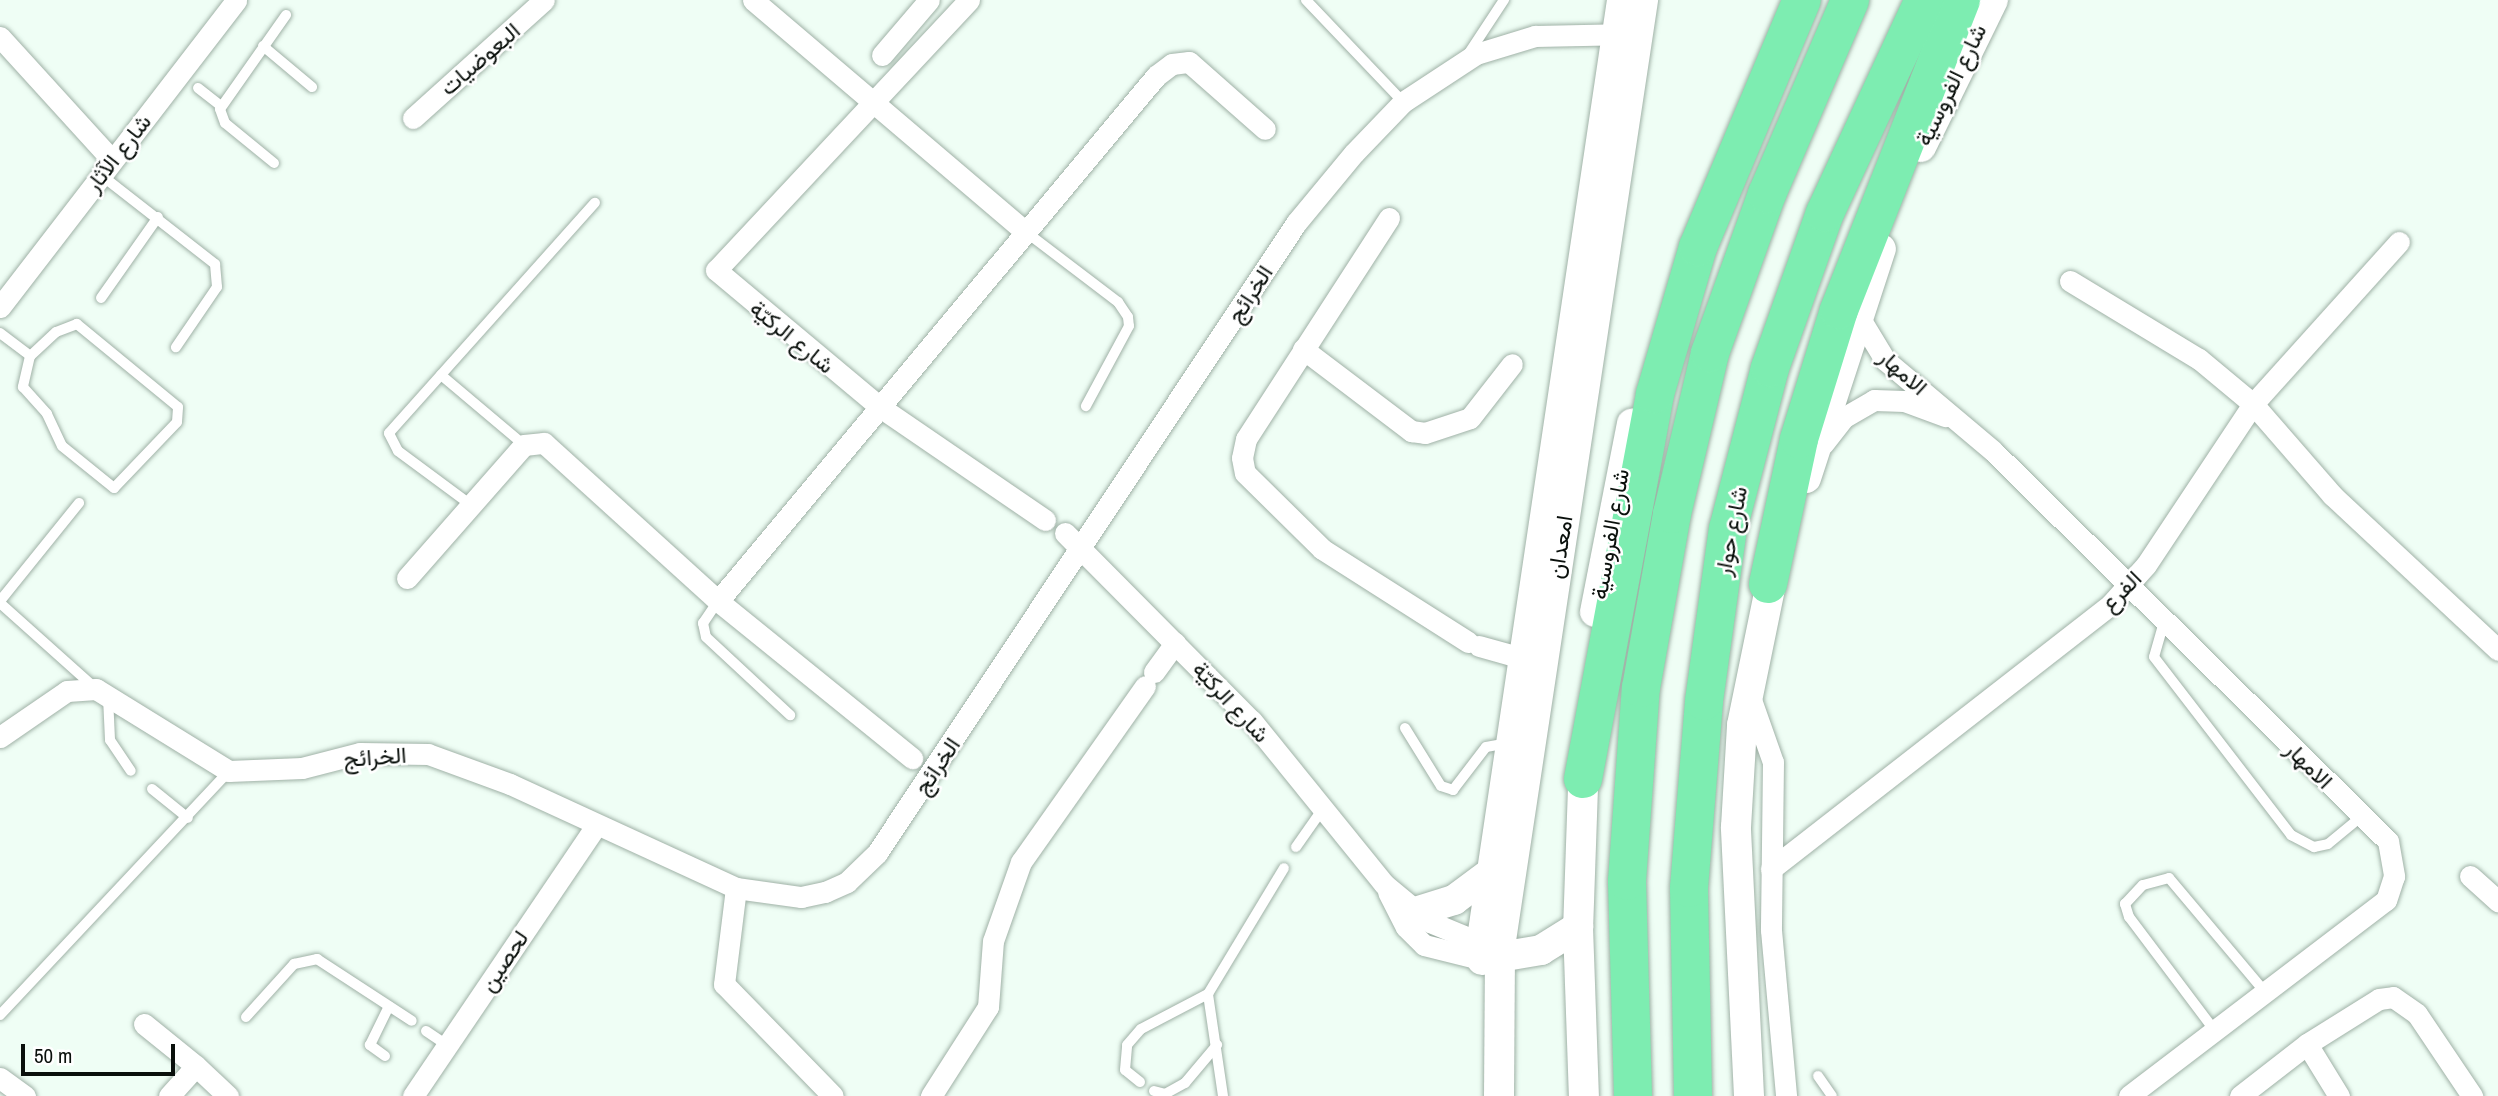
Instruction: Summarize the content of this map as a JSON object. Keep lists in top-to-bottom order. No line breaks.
{"streets":{"highway":["شارع حوار"],"street":["البعوضيات","شارع الفروسية","شارع الآثار","الخرائج","شارع الركيّة","الامهار","امعدان","الفرع","لحصين"]},"crossings":[["شارع الفروسية","شارع الركيّة"],["شارع الفروسية","الامهار"],["شارع الفروسية","الفرع"],["الخرائج","شارع الركيّة"],["الخرائج","امعدان"],["الخرائج","لحصين"],["شارع الركيّة","امعدان"],["الامهار","الفرع"]],"scale_bar":"50 m"}
